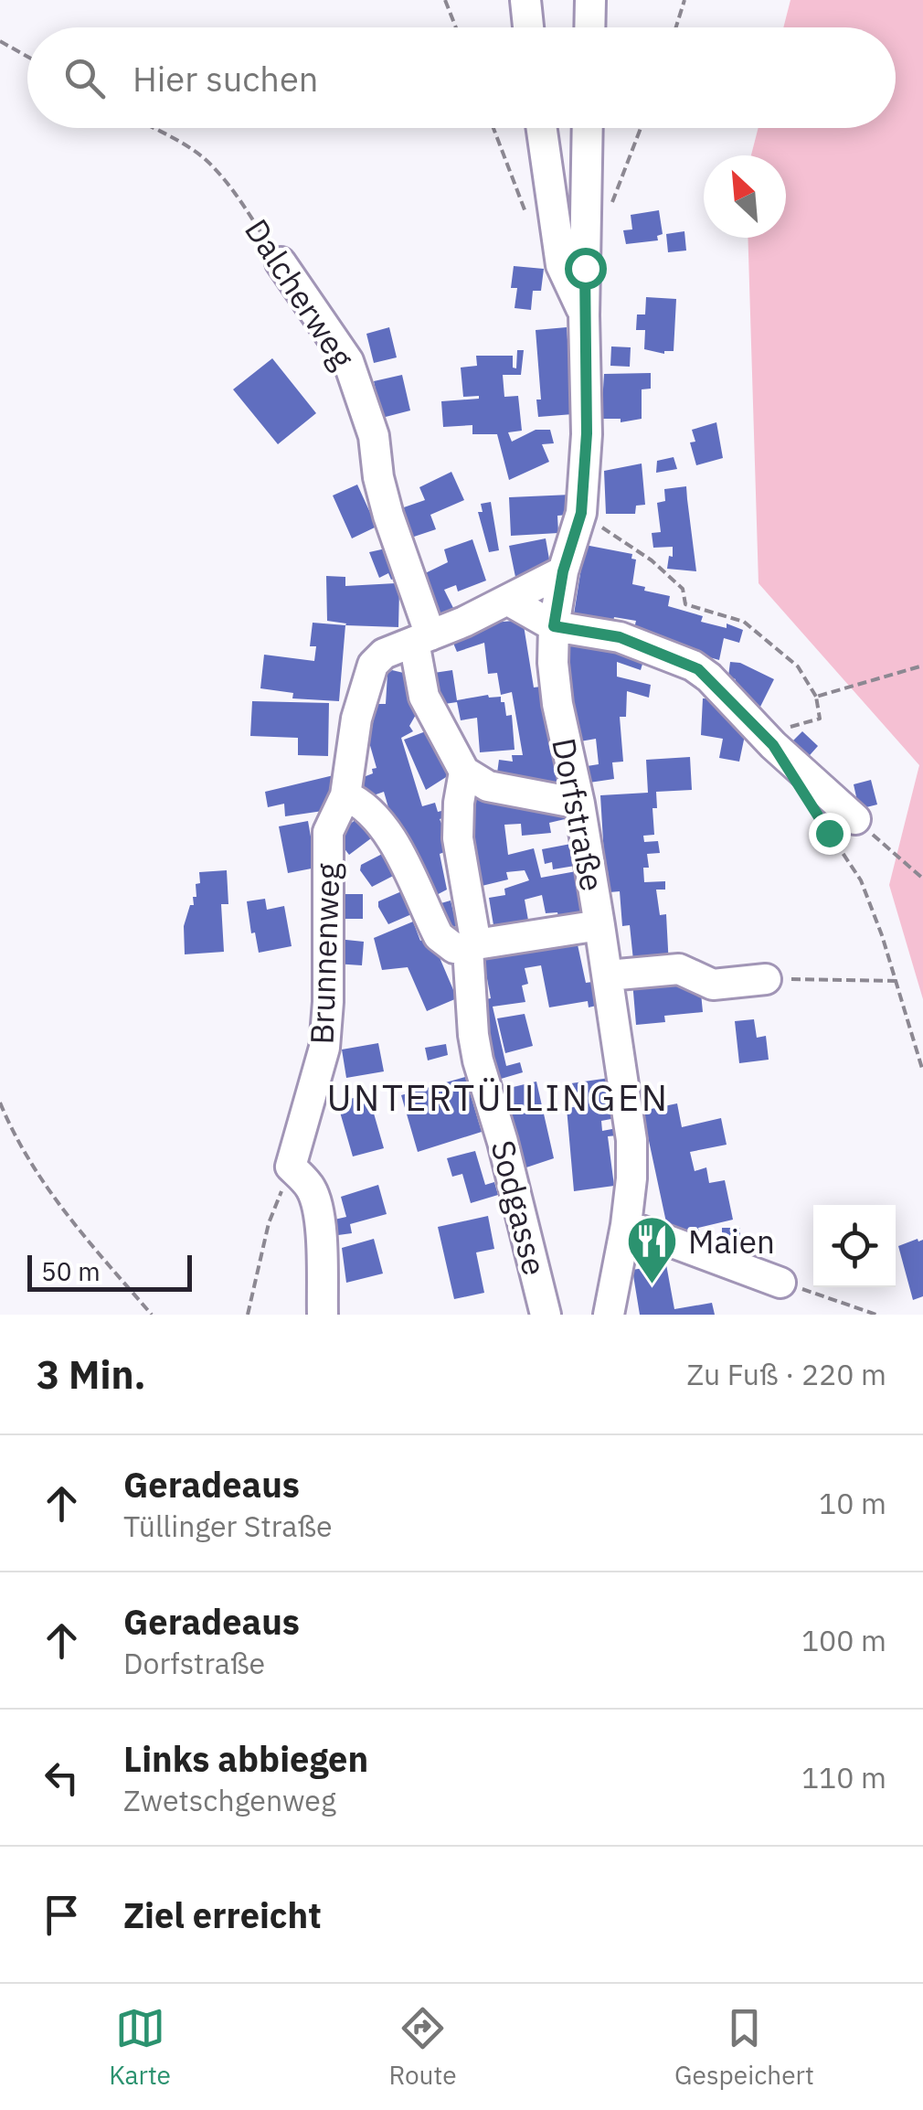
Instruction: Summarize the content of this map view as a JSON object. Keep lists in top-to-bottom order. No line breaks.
{"streets":{"street":["Dalcherweg","Dorfstraße","Brunnenweg","Sodgasse"]},"crossings":[["Dalcherweg","Brunnenweg"],["Dorfstraße","Brunnenweg"]],"districts":["UNTERTÜLLINGEN"],"places":{"restaurant":["Maien"]},"scale_bar":"50 m","north":"top left","page":{"search":"Hier suchen","scale":"50 m","heading":["3 Min.","Zu Fuß · 220 m"],"list":[["Geradeaus","Tüllinger Straße","10 m"],["Geradeaus","Dorfstraße","100 m"],["Links abbiegen","Zwetschgenweg","110 m"],"Ziel erreicht"],"nav":["Karte","Route","Gespeichert"]}}
